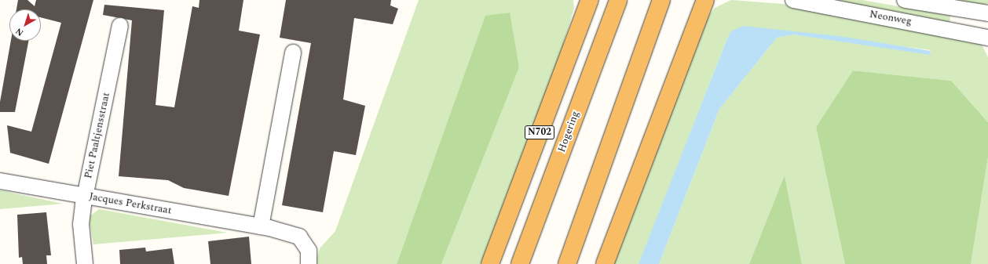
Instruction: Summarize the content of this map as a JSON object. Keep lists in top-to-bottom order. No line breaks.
{"streets":{"highway":["Hogering","N702"],"street":["Neonweg","Piet Paaltjensstraat","Jacques Perkstraat"]},"crossings":[["Piet Paaltjensstraat","Jacques Perkstraat"]],"north":"bottom left"}
